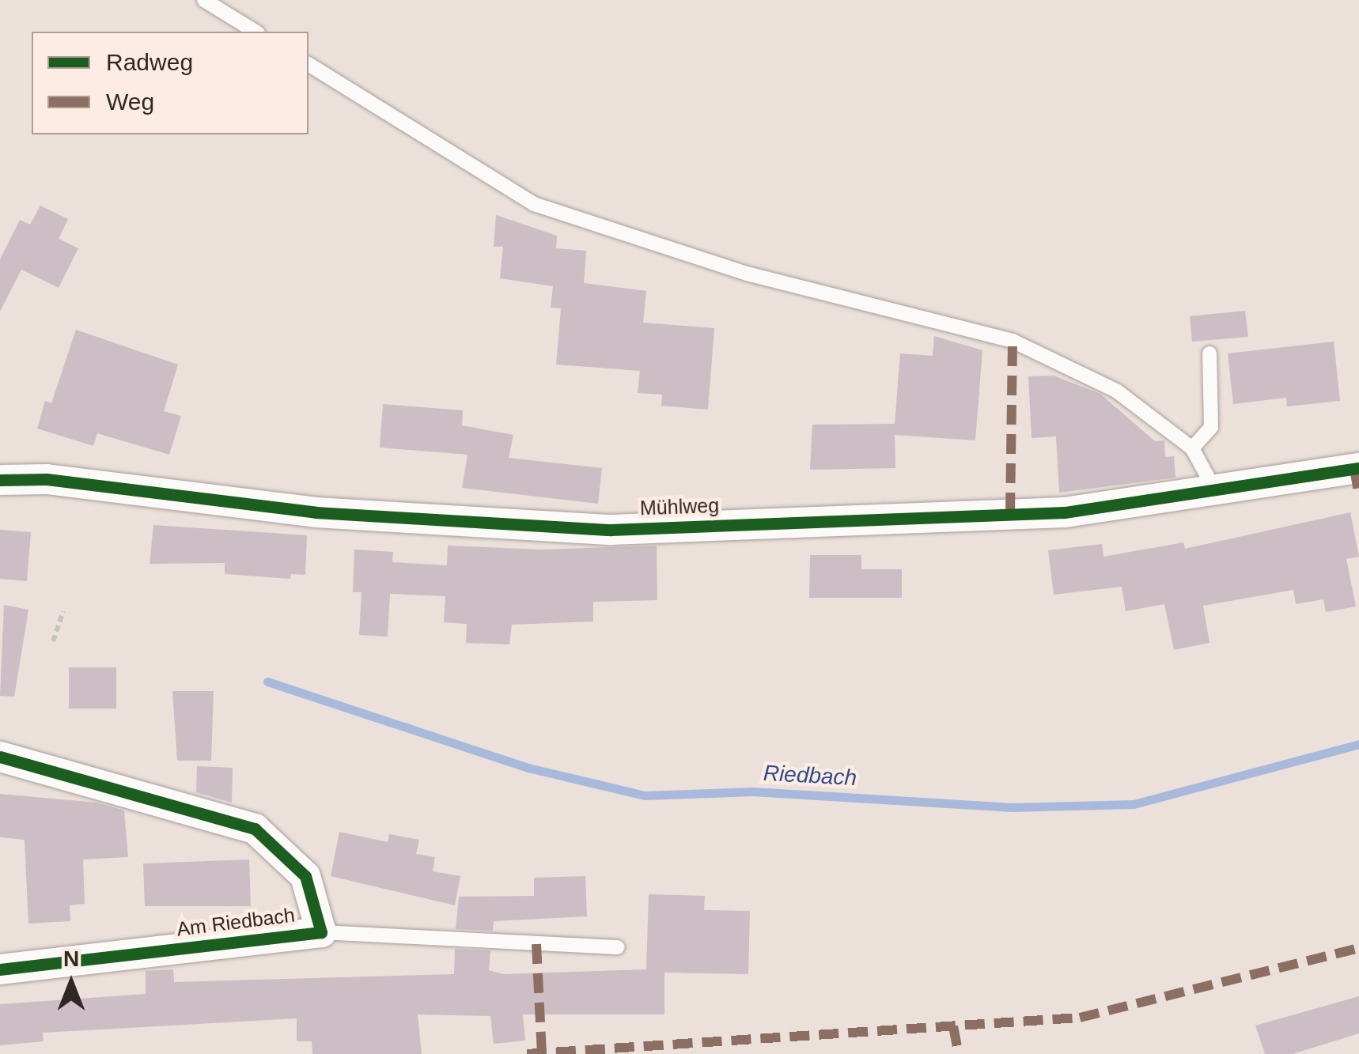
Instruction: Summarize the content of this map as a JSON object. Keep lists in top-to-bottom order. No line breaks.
{"streets":{"street":["Mühlweg","Am Riedbach"]},"water":["Riedbach"],"legend":["Radweg","Weg"],"north":"top"}
